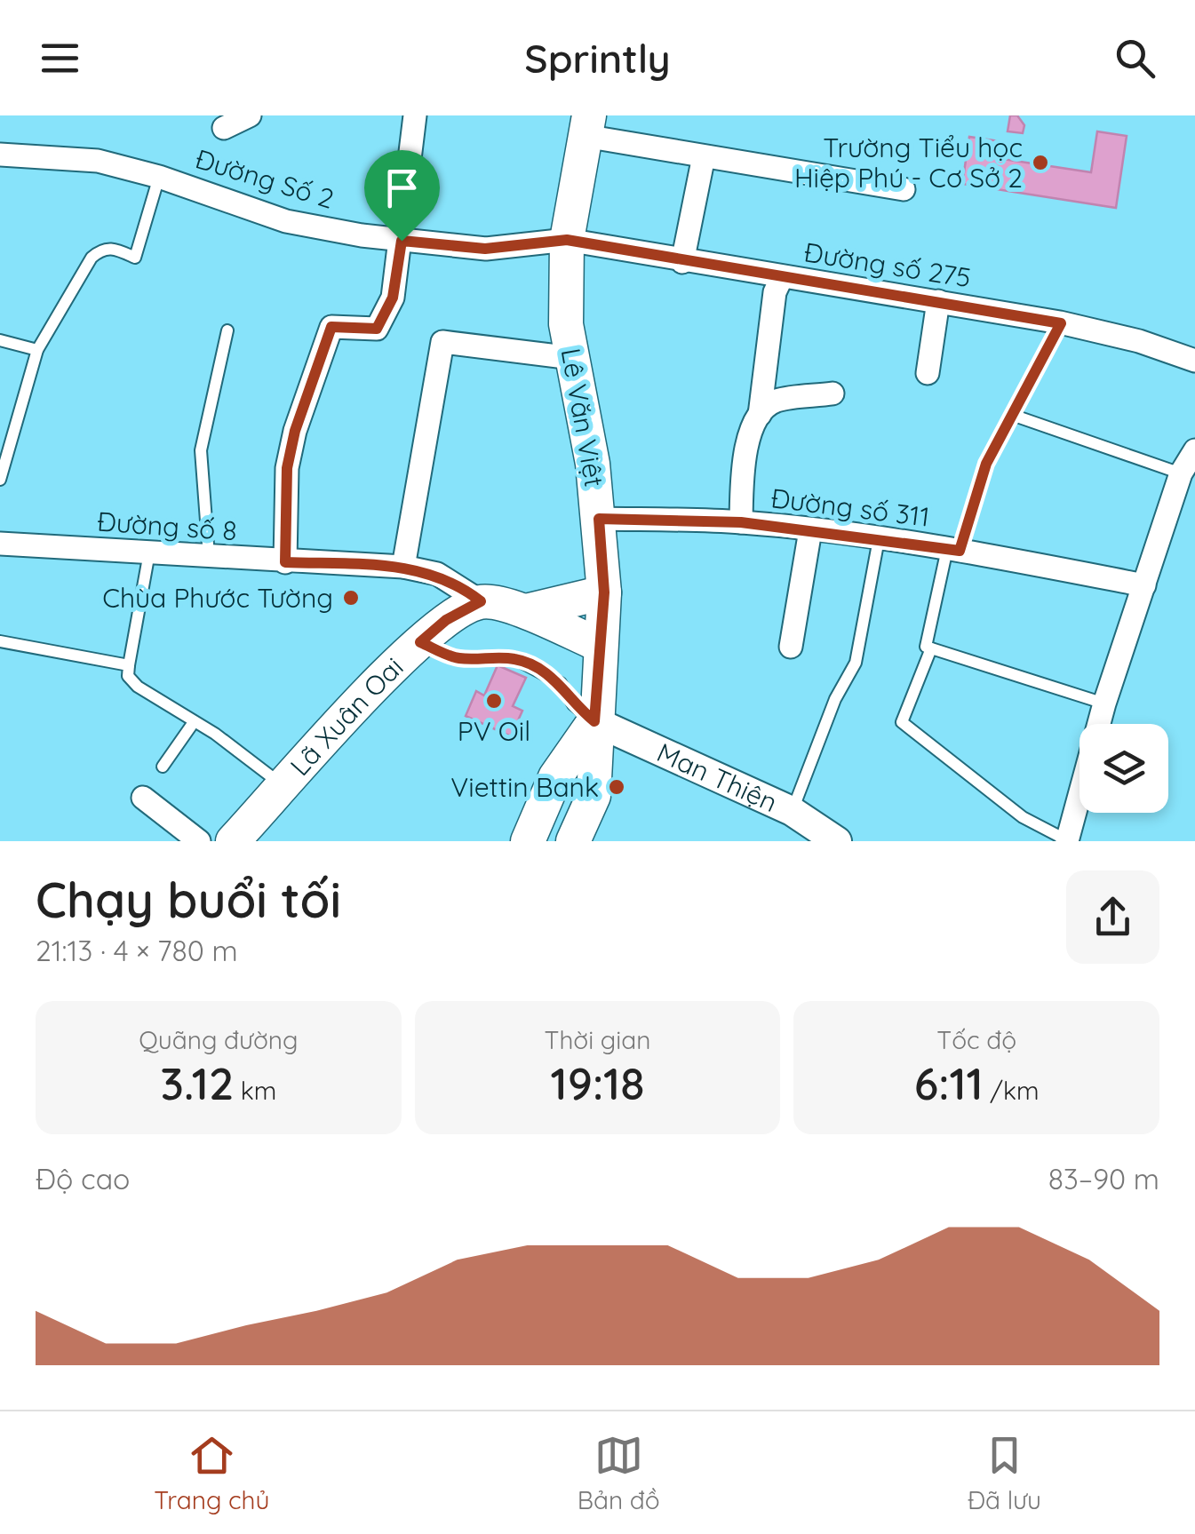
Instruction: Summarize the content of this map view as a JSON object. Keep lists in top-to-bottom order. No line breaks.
{"streets":{"main road":["Lê Văn Việt","Lã Xuân Oai"],"street":["Đường Số 2","Đường số 275","Đường số 311","Đường số 8","Man Thiện"]},"crossings":[["Đường Số 2","Đường số 275"],["Đường Số 2","Lê Văn Việt"],["Đường số 275","Lê Văn Việt"],["Lê Văn Việt","Đường số 311"],["Lê Văn Việt","Man Thiện"],["Đường số 8","Lã Xuân Oai"]],"places":["Trường Tiểu học Hiệp Phú - Cơ Sở 2","Chùa Phước Tường","PV Oil","Viettin Bank"],"page":{"header":"Sprintly","heading":["Chạy buổi tối","21:13 · 4 × 780 m"],"stats":[["Quãng đường","3.12 km"],["Thời gian","19:18"],["Tốc độ","6:11 /km"]],"chart":["Độ cao","83–90 m"],"tabs":["Trang chủ","Bản đồ","Đã lưu"]}}
